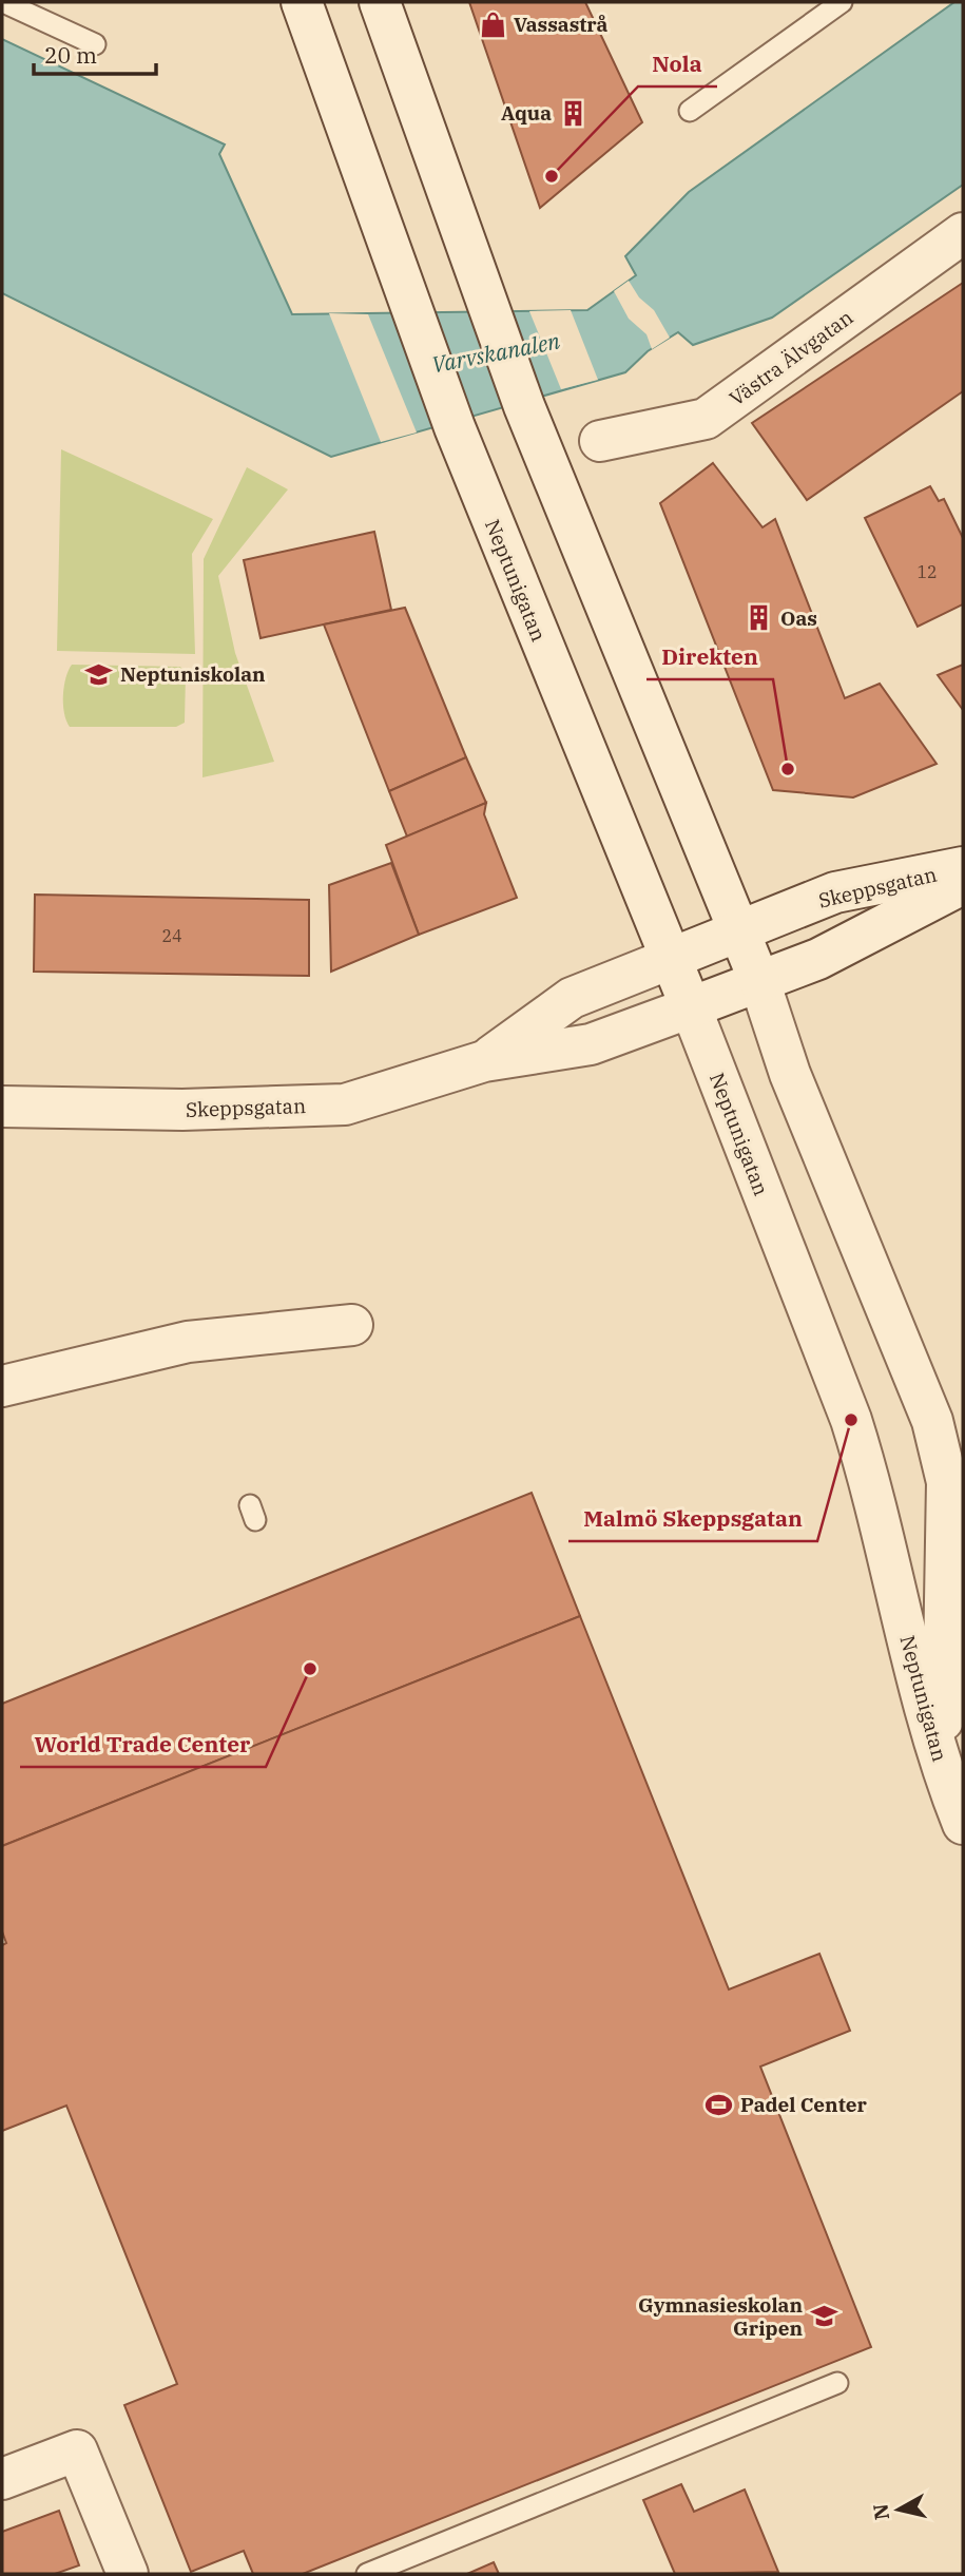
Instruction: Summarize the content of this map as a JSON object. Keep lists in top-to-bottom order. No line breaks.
{"streets":{"street":["Västra Älvgatan","Neptunigatan","Skeppsgatan"]},"crossings":[["Neptunigatan","Skeppsgatan"]],"water":["Varvskanalen"],"places":{"shop":["Vassastrå"],"building":["Aqua","Oas"],"other":["Nola","Direkten","Malmö Skeppsgatan","World Trade Center"],"school or university":["Neptuniskolan","Gymnasieskolan Gripen"],"sports":["Padel Center"]},"house_numbers":["12","24"],"scale_bar":"20 m","north":"left"}
